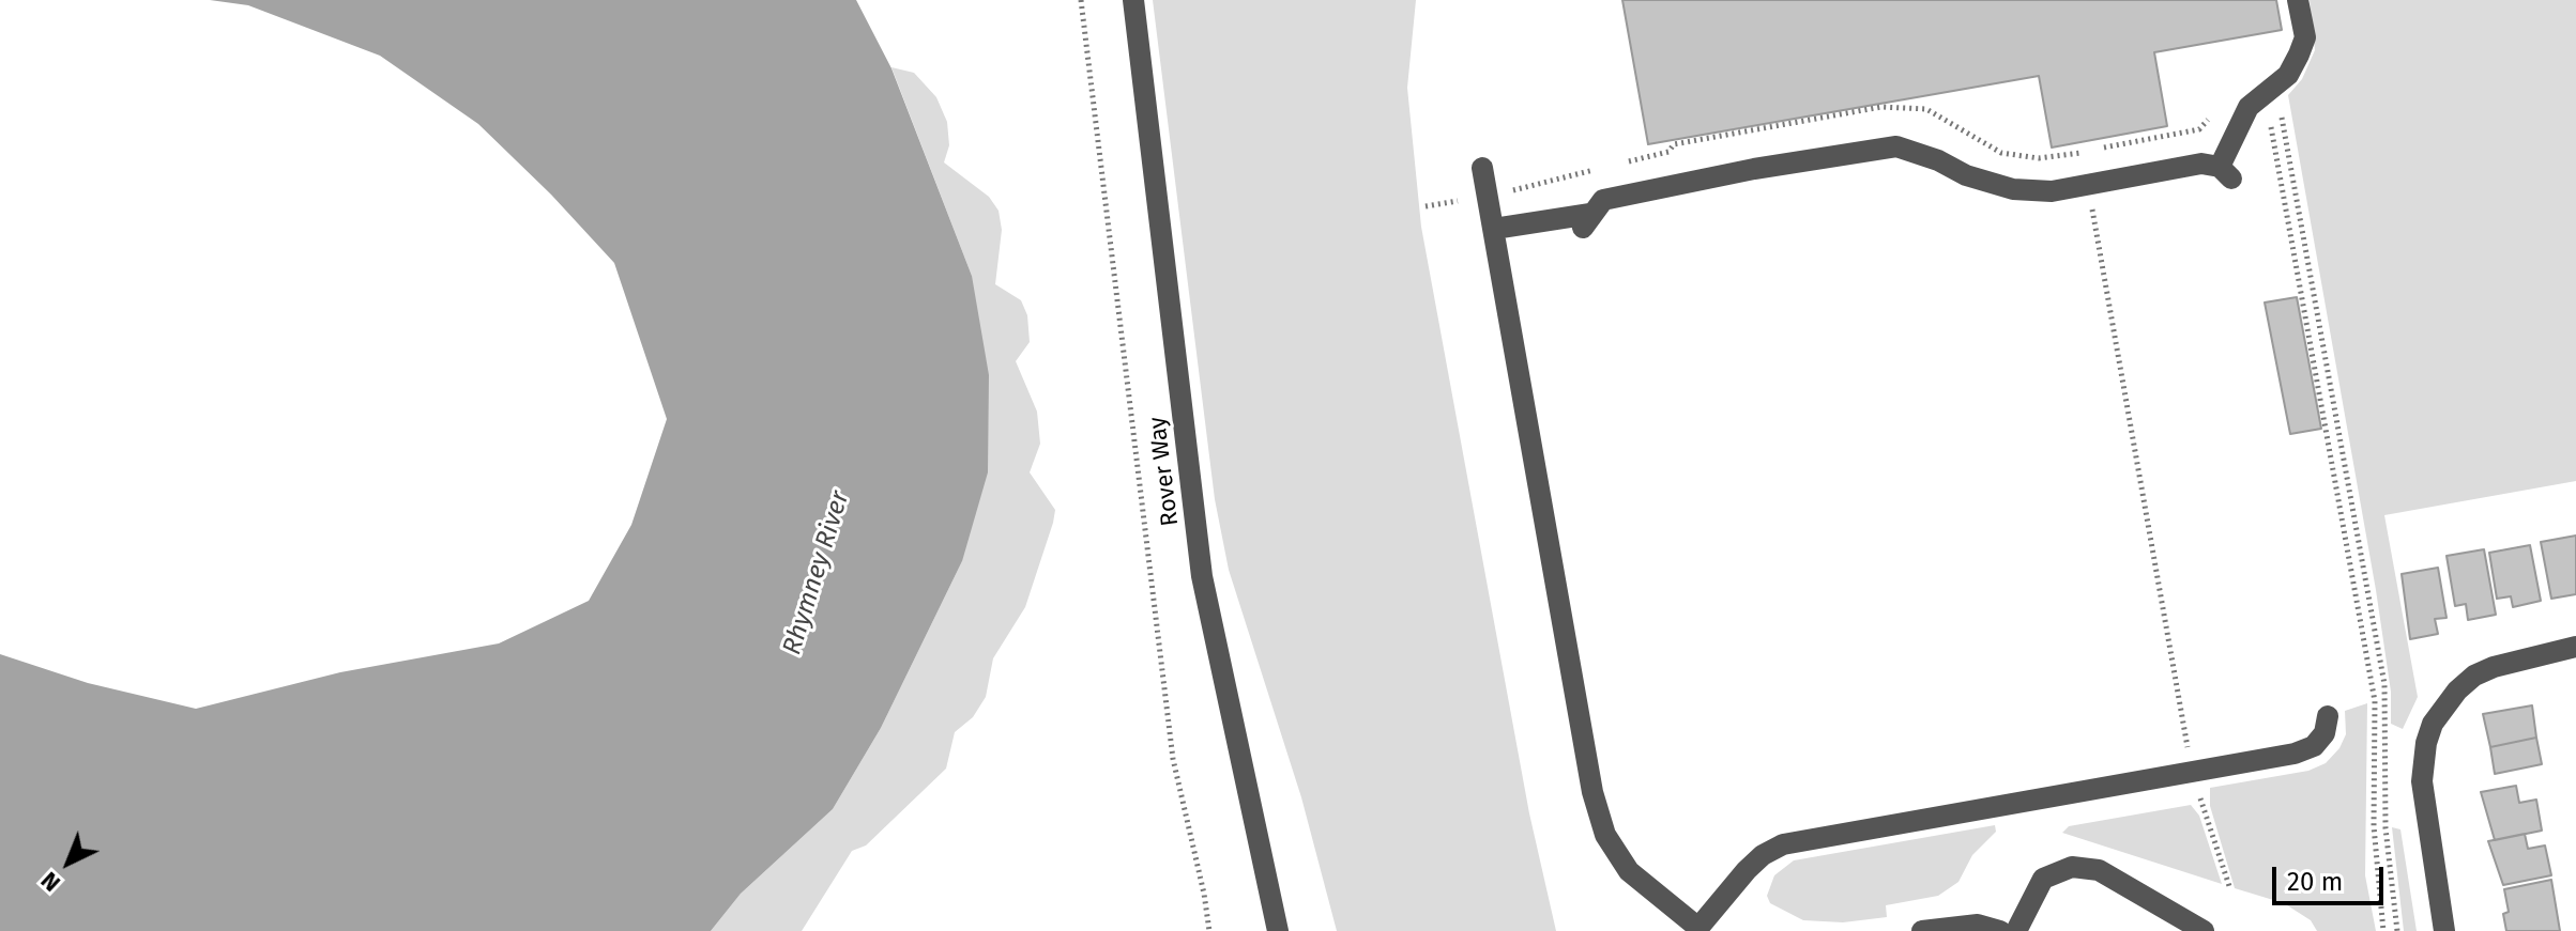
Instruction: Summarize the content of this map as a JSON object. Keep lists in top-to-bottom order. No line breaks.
{"streets":{"street":["Rover Way"]},"water":["Rhymney River"],"scale_bar":"20 m","north":"bottom left"}
